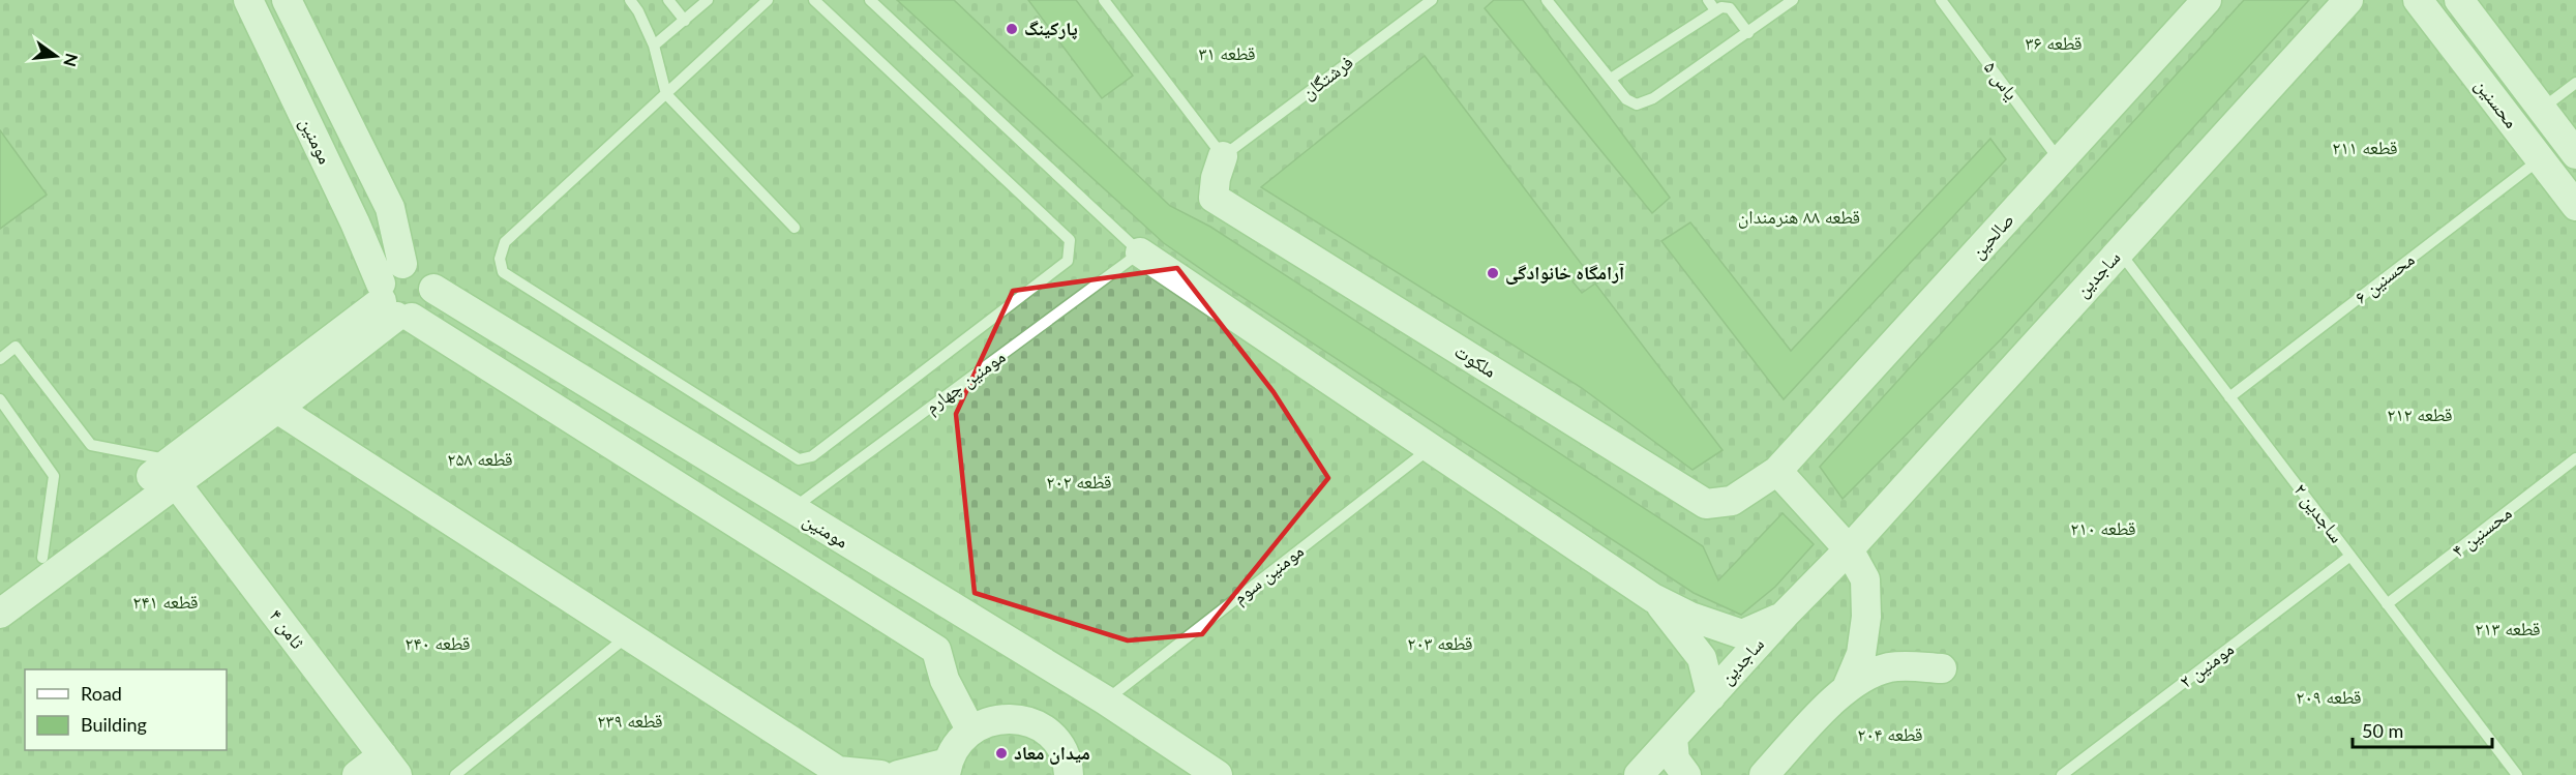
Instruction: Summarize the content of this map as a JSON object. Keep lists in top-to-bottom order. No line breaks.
{"streets":{"street":["محسنین","مومنین","صالحین","ساجدین","ملکوت","ثامن ۴"],"lane":["فرشتگان","یاس ۵","محسنین ۶","مومنین چهارم","ساجدین ۲","محسنین ۴","مومنین سوم","مومنین ۲"]},"crossings":[["فرشتگان","ملکوت"],["یاس ۵","صالحین"],["محسنین","محسنین ۶"],["مومنین","مومنین چهارم"],["مومنین","مومنین سوم"],["صالحین","ملکوت"],["ساجدین","ساجدین ۲"],["محسنین ۶","ساجدین ۲"],["ساجدین ۲","محسنین ۴"],["ساجدین ۲","مومنین ۲"]],"parks":["قطعه ۳۶","قطعه ۳۱","قطعه ۲۱۱","قطعه ۸۸ هنرمندان","قطعه ۲۱۲","قطعه ۲۵۸","قطعه ۲۰۲","قطعه ۲۱۰","قطعه ۲۴۱","قطعه ۲۱۳","قطعه ۲۴۰","قطعه ۲۰۳","قطعه ۲۰۹","قطعه ۲۳۹","قطعه ۲۰۴"],"places":["پارکینگ","آرامگاه خانوادگی","میدان معاد"],"legend":["Road","Building"],"scale_bar":"50 m","north":"right"}
